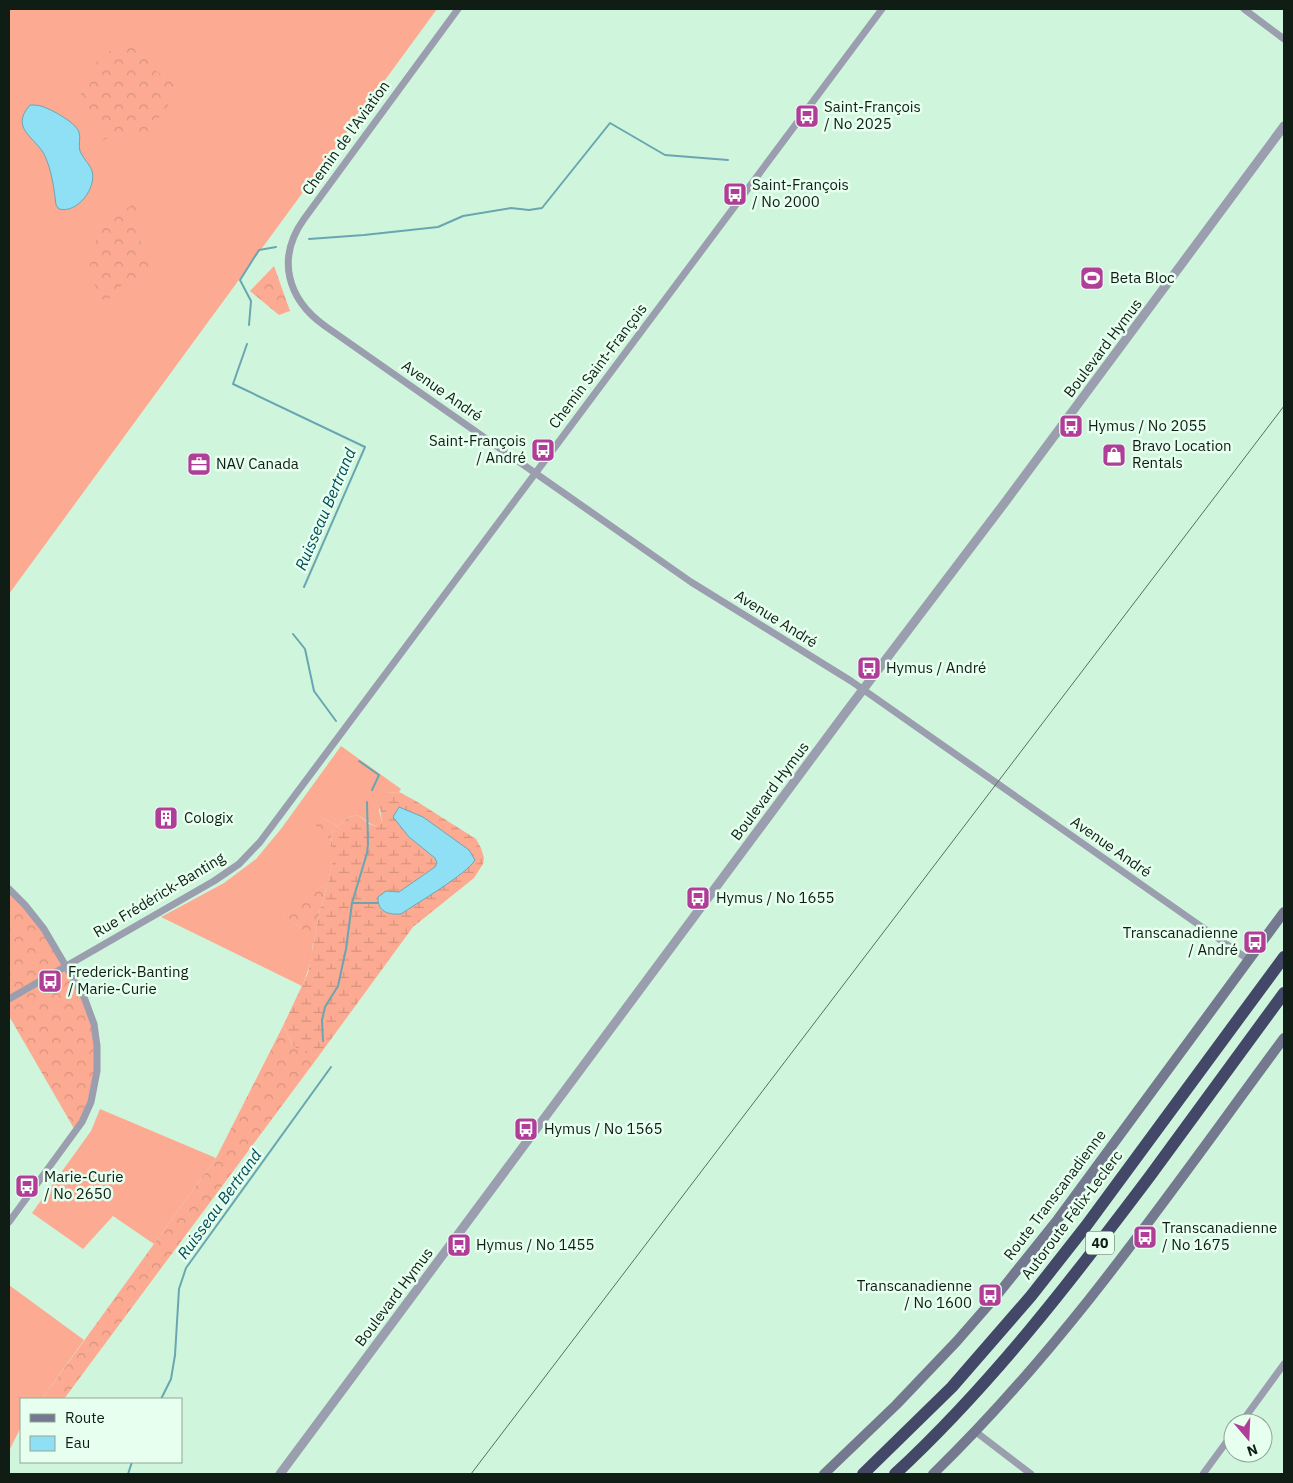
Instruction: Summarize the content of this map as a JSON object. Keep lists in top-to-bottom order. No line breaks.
{"streets":{"highway":["Autoroute Félix-Leclerc","40"],"main road":["Route Transcanadienne"],"street":["Chemin de l'Aviation","Boulevard Hymus","Chemin Saint-François","Avenue André","Rue Frédérick-Banting"]},"crossings":[["Chemin de l'Aviation","Avenue André"],["Boulevard Hymus","Avenue André"],["Chemin Saint-François","Avenue André"],["Chemin Saint-François","Rue Frédérick-Banting"],["Avenue André","Route Transcanadienne"]],"water":["Ruisseau Bertrand"],"places":{"bus stop":["Saint-François / No 2025","Saint-François / No 2000","Hymus / No 2055","Saint-François / André","Hymus / André","Hymus / No 1655","Transcanadienne / André","Frederick-Banting / Marie-Curie","Hymus / No 1565","Marie-Curie / No 2650","Transcanadienne / No 1675","Hymus / No 1455","Transcanadienne / No 1600"],"sports":["Beta Bloc"],"shop":["Bravo Location Rentals"],"office":["NAV Canada"],"building":["Cologix"]},"legend":["Route","Eau"],"north":"bottom"}
